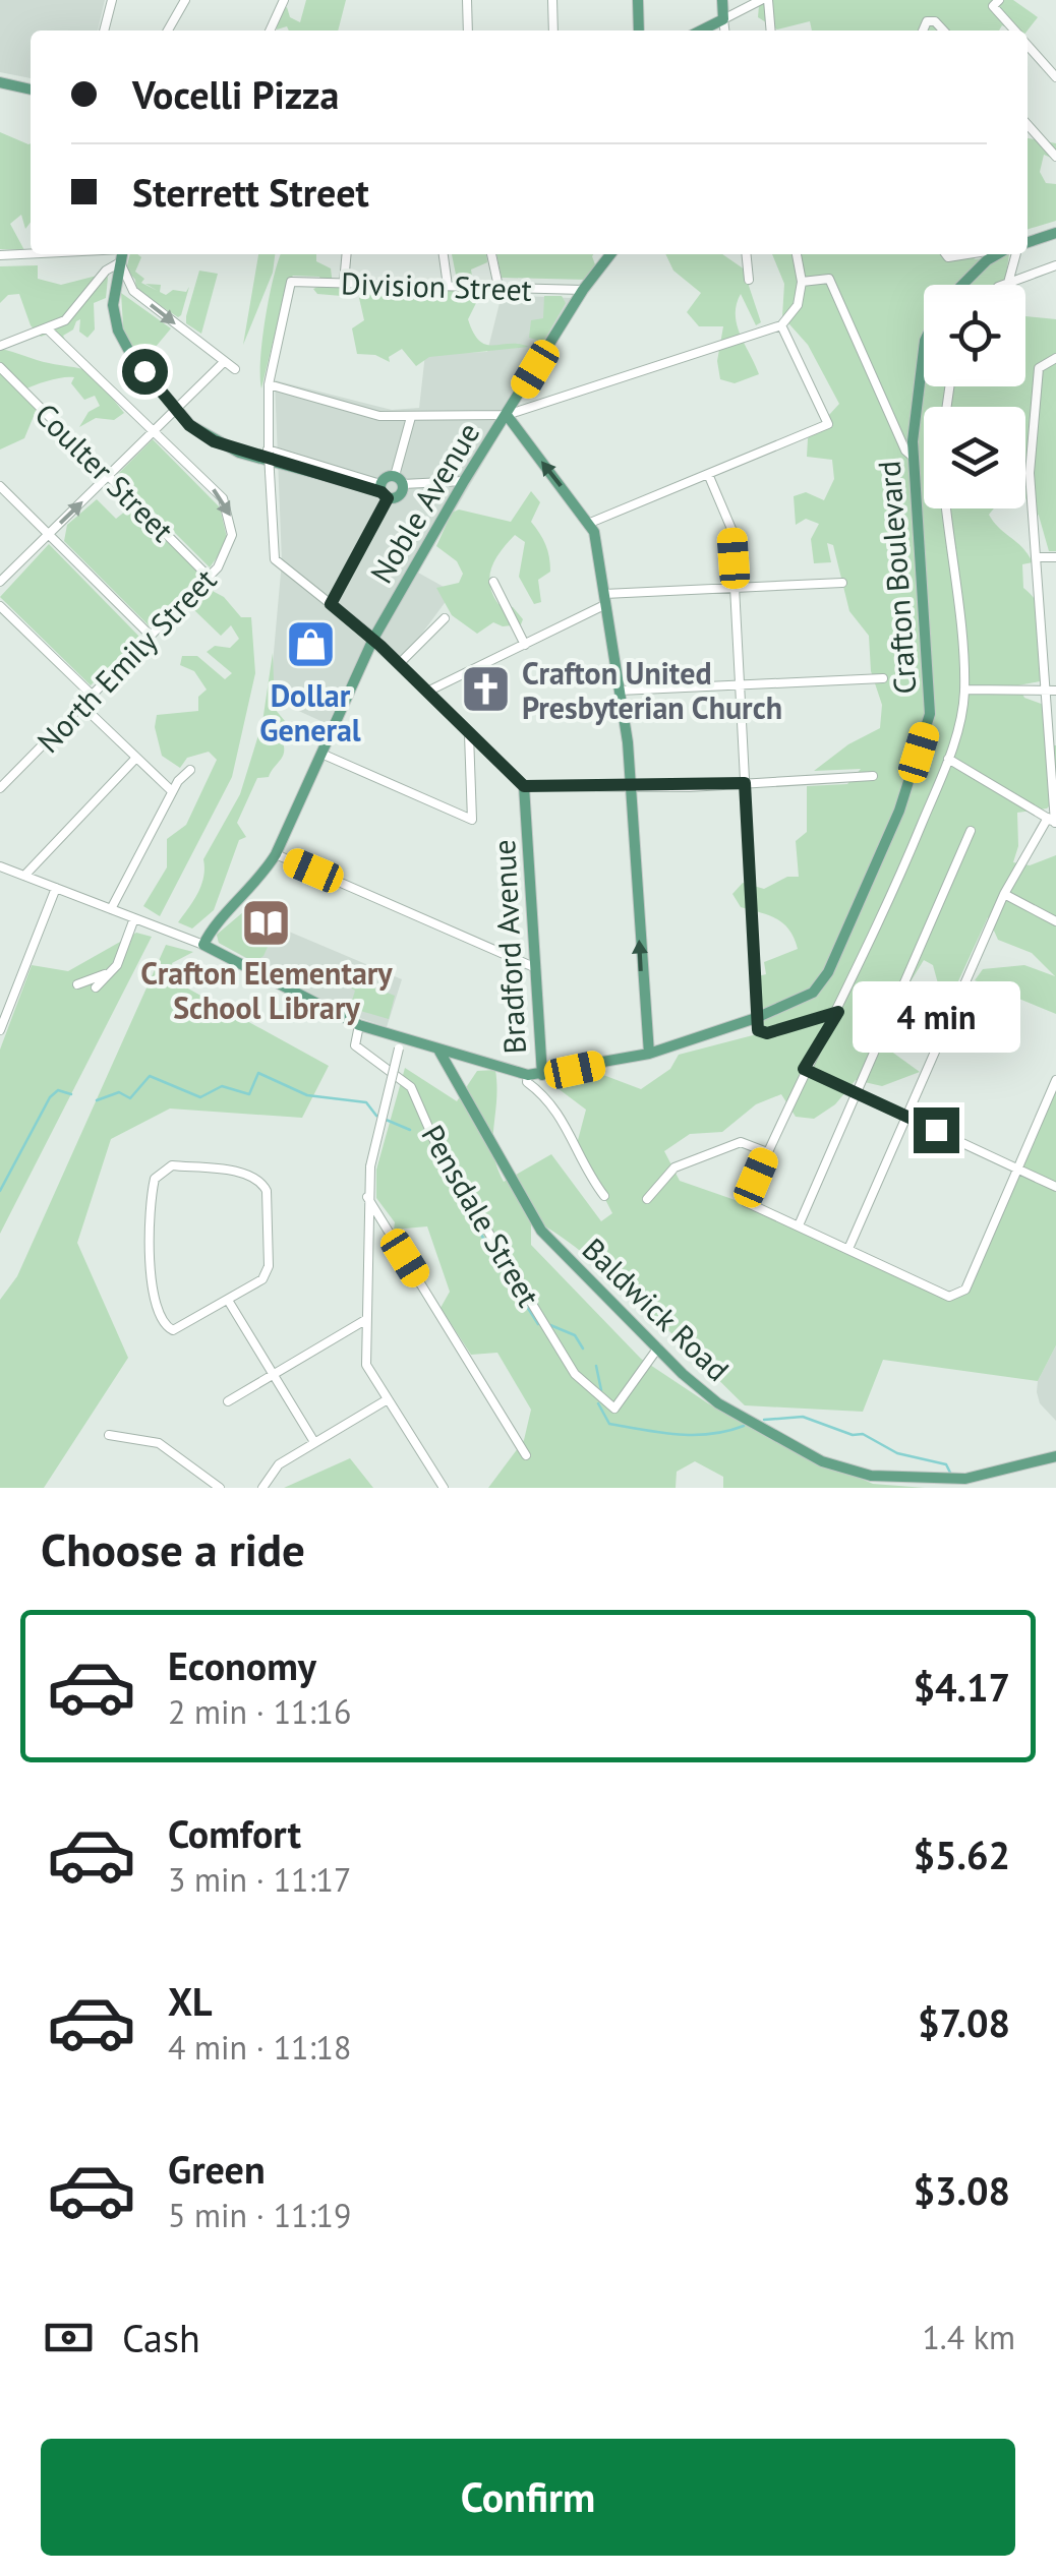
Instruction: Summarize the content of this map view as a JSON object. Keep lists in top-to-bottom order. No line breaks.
{"streets":{"main road":["Noble Avenue","Crafton Boulevard","Bradford Avenue","Baldwick Road"],"street":["Division Street","Coulter Street","North Emily Street","Pensdale Street"]},"crossings":[["Division Street","Noble Avenue"],["Coulter Street","North Emily Street"],["Pensdale Street","Baldwick Road"]],"places":{"shop":["Dollar General"],"church":["Crafton United Presbyterian Church"],"library":["Crafton Elementary School Library"]},"page":{"banner":["Vocelli Pizza","Sterrett Street"],"bubble":"4 min","heading":"Choose a ride","list":[{"name":"Economy","note":"2 min · 11:16","value":"$4.17"},{"name":"Comfort","note":"3 min · 11:17","value":"$5.62"},{"name":"XL","note":"4 min · 11:18","value":"$7.08"},{"name":"Green","note":"5 min · 11:19","value":"$3.08"}],"pay":["Cash","1.4 km"],"buttons":"Confirm"}}
